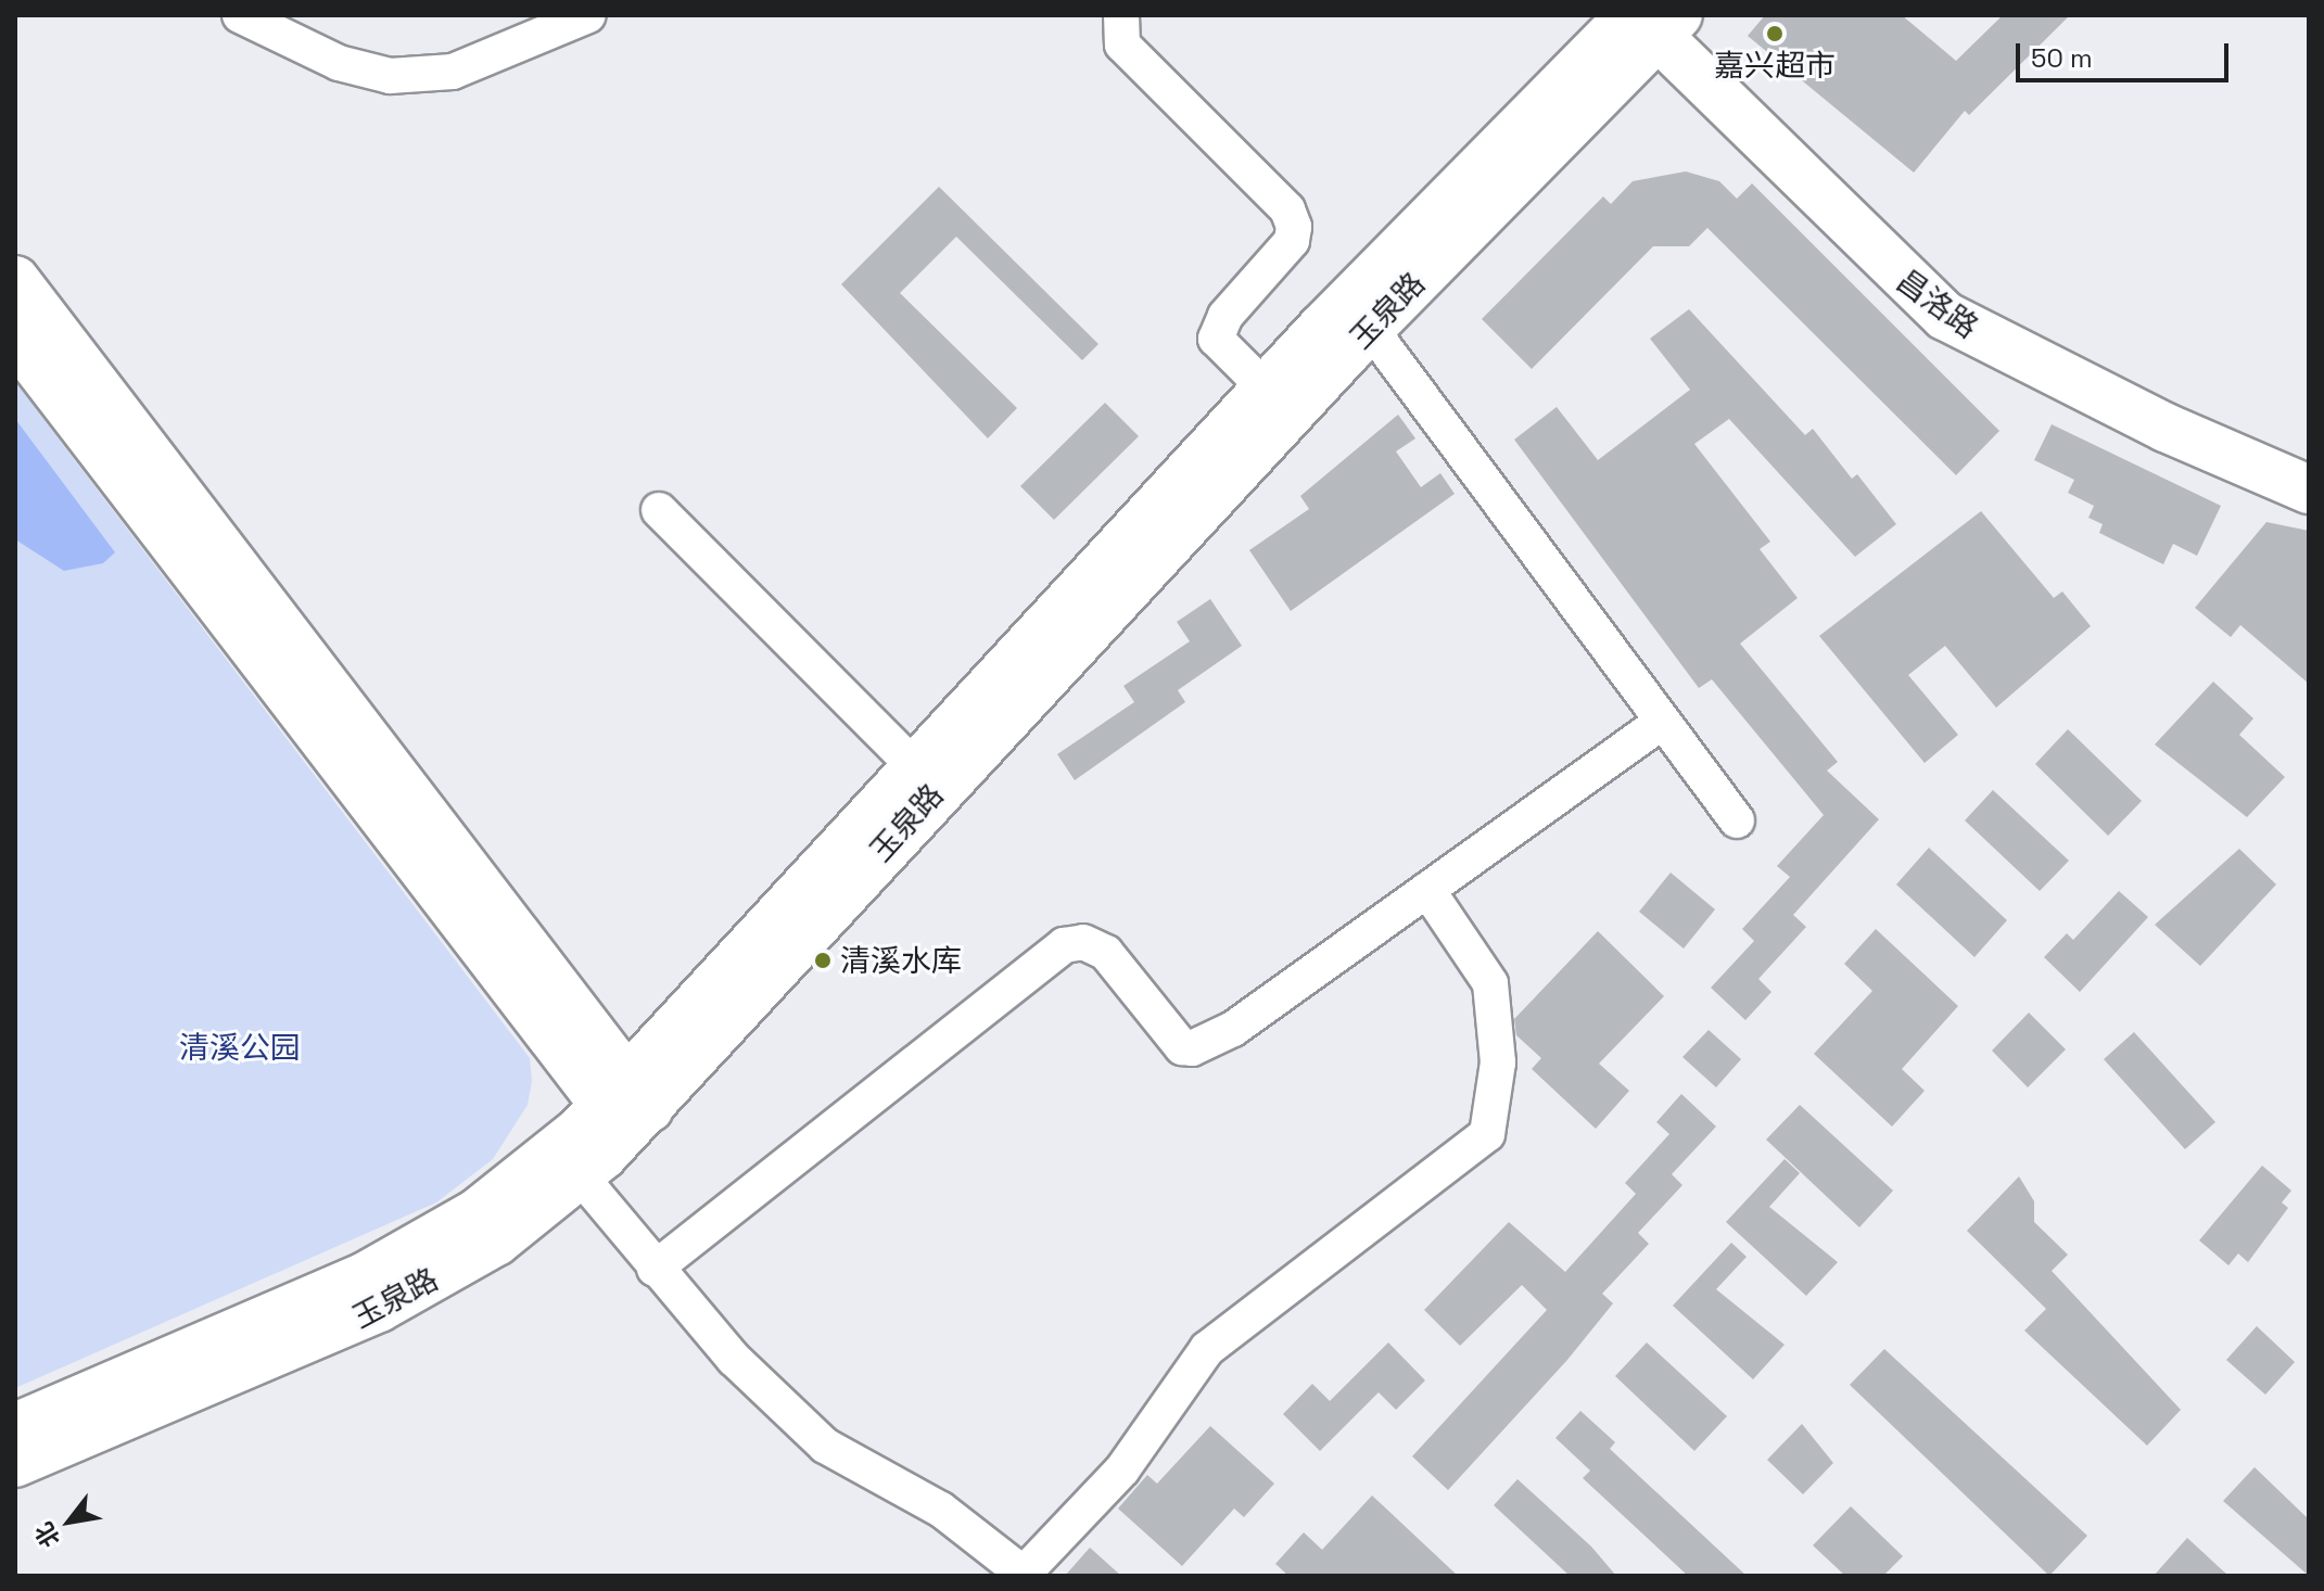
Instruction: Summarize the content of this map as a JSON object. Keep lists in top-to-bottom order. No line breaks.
{"streets":{"main road":["昌洛路","玉泉路"]},"crossings":[["昌洛路","玉泉路"]],"parks":["清溪公园"],"places":["嘉兴超市","清溪水库"],"scale_bar":"50 m","north":"bottom left"}
